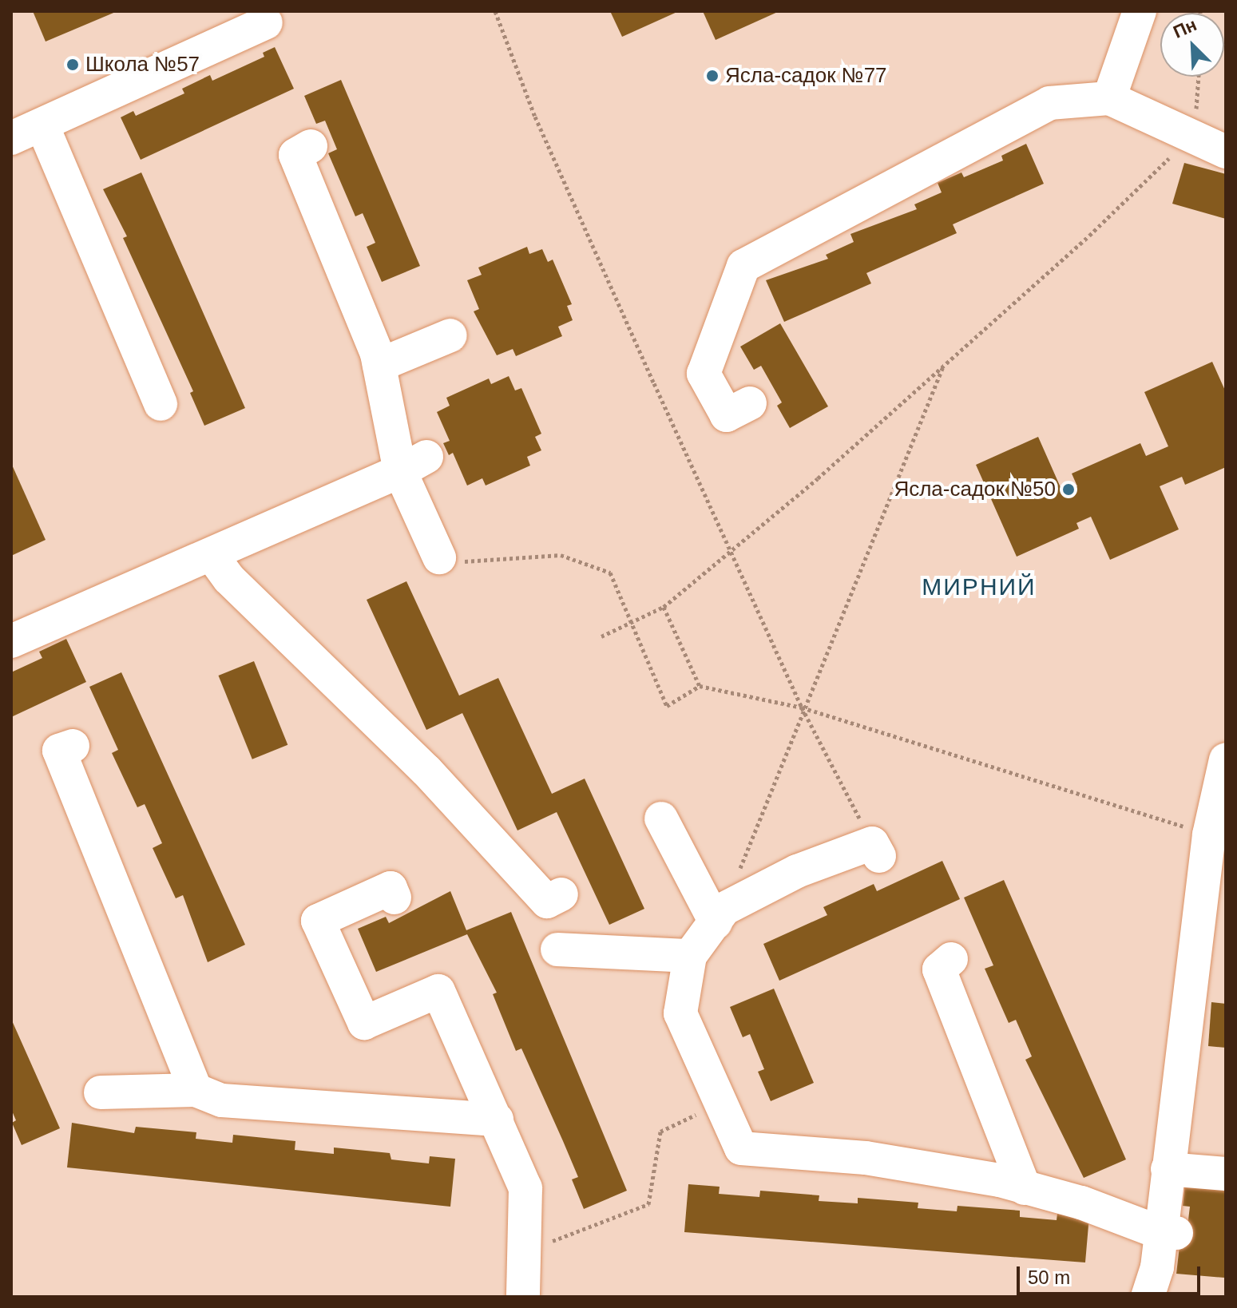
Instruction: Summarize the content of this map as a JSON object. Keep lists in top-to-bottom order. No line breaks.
{"districts":["МИРНИЙ"],"places":["Школа №57","Ясла-садок №77","Ясла-садок №50"],"scale_bar":"50 m","north":"top left"}
